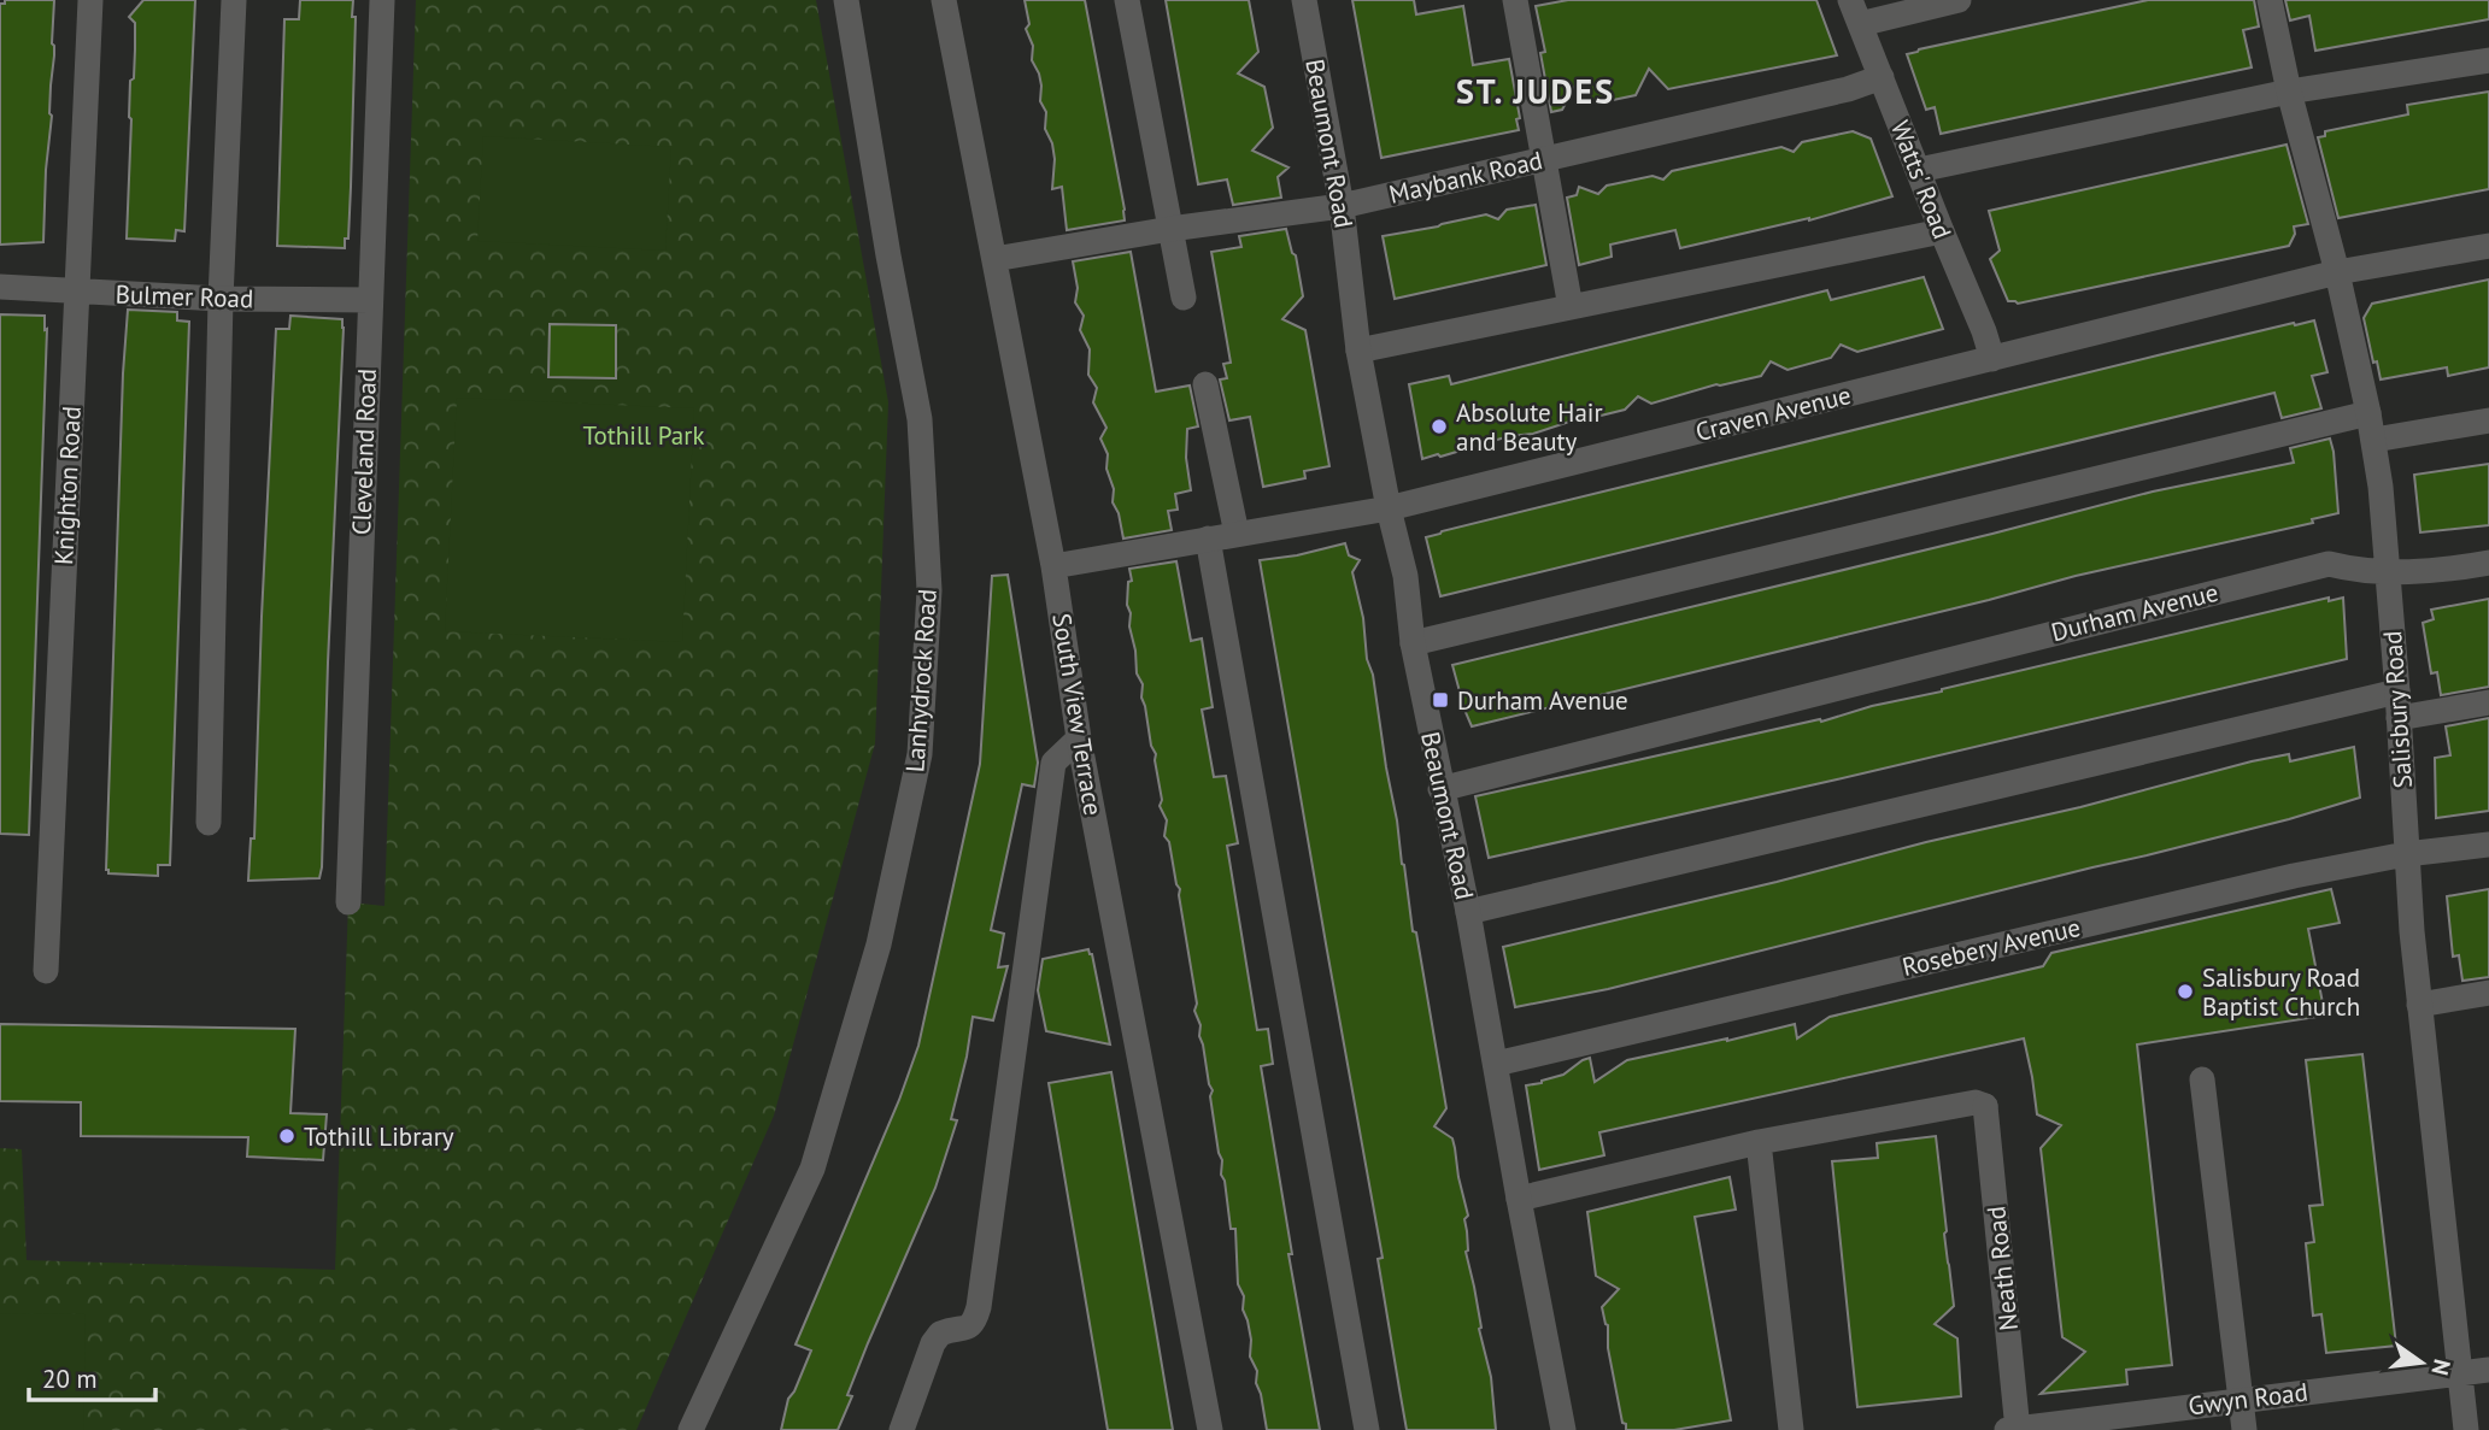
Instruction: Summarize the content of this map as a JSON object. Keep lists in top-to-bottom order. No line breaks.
{"streets":{"street":["Beaumont Road","Maybank Road","Watts' Road","Bulmer Road","Craven Avenue","Cleveland Road","Knighton Road","Durham Avenue","Lanhydrock Road","Salisbury Road","South View Terrace","Rosebery Avenue","Neath Road","Gwyn Road"]},"crossings":[["Beaumont Road","Maybank Road"],["Beaumont Road","Craven Avenue"],["Beaumont Road","Durham Avenue"],["Beaumont Road","Rosebery Avenue"],["Maybank Road","Watts' Road"],["Maybank Road","South View Terrace"],["Watts' Road","Craven Avenue"],["Bulmer Road","Cleveland Road"],["Bulmer Road","Knighton Road"],["Craven Avenue","Salisbury Road"],["Craven Avenue","South View Terrace"],["Durham Avenue","Salisbury Road"],["Salisbury Road","Rosebery Avenue"],["Salisbury Road","Gwyn Road"],["Neath Road","Gwyn Road"]],"districts":["ST. JUDES"],"parks":["Tothill Park"],"places":{"other":["Absolute Hair and Beauty","Salisbury Road Baptist Church","Tothill Library"],"transit":["Durham Avenue"]},"scale_bar":"20 m","north":"right"}
